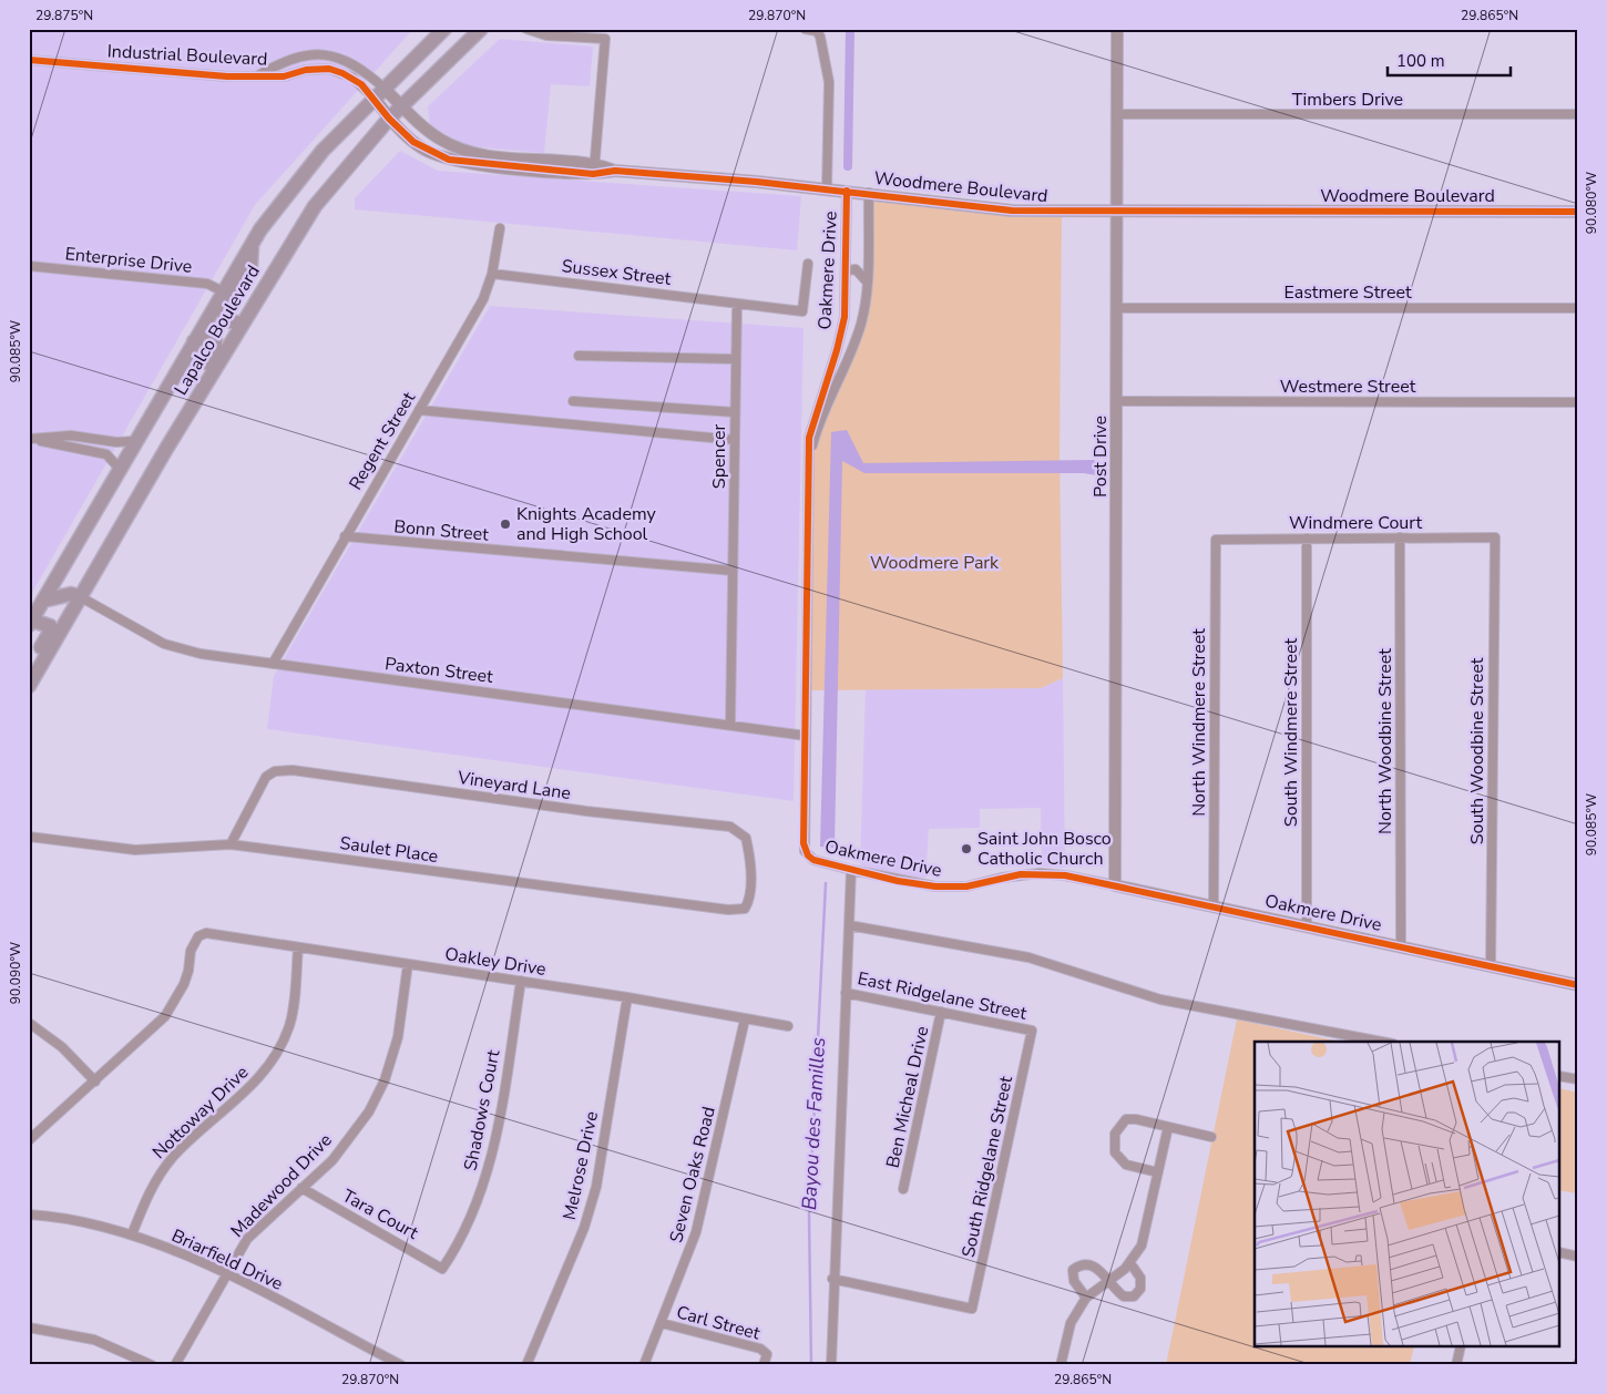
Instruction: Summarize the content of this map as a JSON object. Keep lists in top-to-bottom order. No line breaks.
{"streets":{"main road":["Lapalco Boulevard"],"street":["Industrial Boulevard","Timbers Drive","Woodmere Boulevard","Enterprise Drive","Oakmere Drive","Sussex Street","Eastmere Street","Westmere Street","Regent Street","Spencer","Post Drive","Windmere Court","Bonn Street","Paxton Street","North Windmere Street","South Windmere Street","North Woodbine Street","South Woodbine Street","Vineyard Lane","Saulet Place","Oakley Drive","East Ridgelane Street","Ben Micheal Drive","Shadows Court","Nottoway Drive","Melrose Drive","South Ridgelane Street","Seven Oaks Road","Madewood Drive","Tara Court","Briarfield Drive","Carl Street"]},"crossings":[["Industrial Boulevard","Woodmere Boulevard"],["Industrial Boulevard","Lapalco Boulevard"],["Timbers Drive","Post Drive"],["Woodmere Boulevard","Oakmere Drive"],["Woodmere Boulevard","Lapalco Boulevard"],["Woodmere Boulevard","Post Drive"],["Enterprise Drive","Lapalco Boulevard"],["Oakmere Drive","Post Drive"],["Oakmere Drive","Paxton Street"],["Oakmere Drive","North Windmere Street"],["Oakmere Drive","South Windmere Street"],["Oakmere Drive","North Woodbine Street"],["Oakmere Drive","South Woodbine Street"],["Sussex Street","Regent Street"],["Sussex Street","Spencer"],["Eastmere Street","Post Drive"],["Lapalco Boulevard","Paxton Street"],["Westmere Street","Post Drive"],["Regent Street","Bonn Street"],["Regent Street","Paxton Street"],["Spencer","Bonn Street"],["Spencer","Paxton Street"],["Windmere Court","North Windmere Street"],["Windmere Court","South Windmere Street"],["Windmere Court","North Woodbine Street"],["Windmere Court","South Woodbine Street"],["Vineyard Lane","Saulet Place"],["Oakley Drive","Shadows Court"],["Oakley Drive","Nottoway Drive"],["Oakley Drive","Melrose Drive"],["Oakley Drive","Seven Oaks Road"],["Oakley Drive","Madewood Drive"],["East Ridgelane Street","Ben Micheal Drive"],["East Ridgelane Street","South Ridgelane Street"],["Shadows Court","Tara Court"],["Nottoway Drive","Briarfield Drive"],["Seven Oaks Road","Carl Street"],["Madewood Drive","Tara Court"],["Madewood Drive","Briarfield Drive"]],"water":["Bayou des Familles"],"parks":["Woodmere Park"],"places":["Knights Academy and High School","Saint John Bosco Catholic Church"],"scale_bar":"100 m","coordinates":["29.875°N","29.870°N","29.865°N","90.080°W","90.085°W","90.090°W"]}
